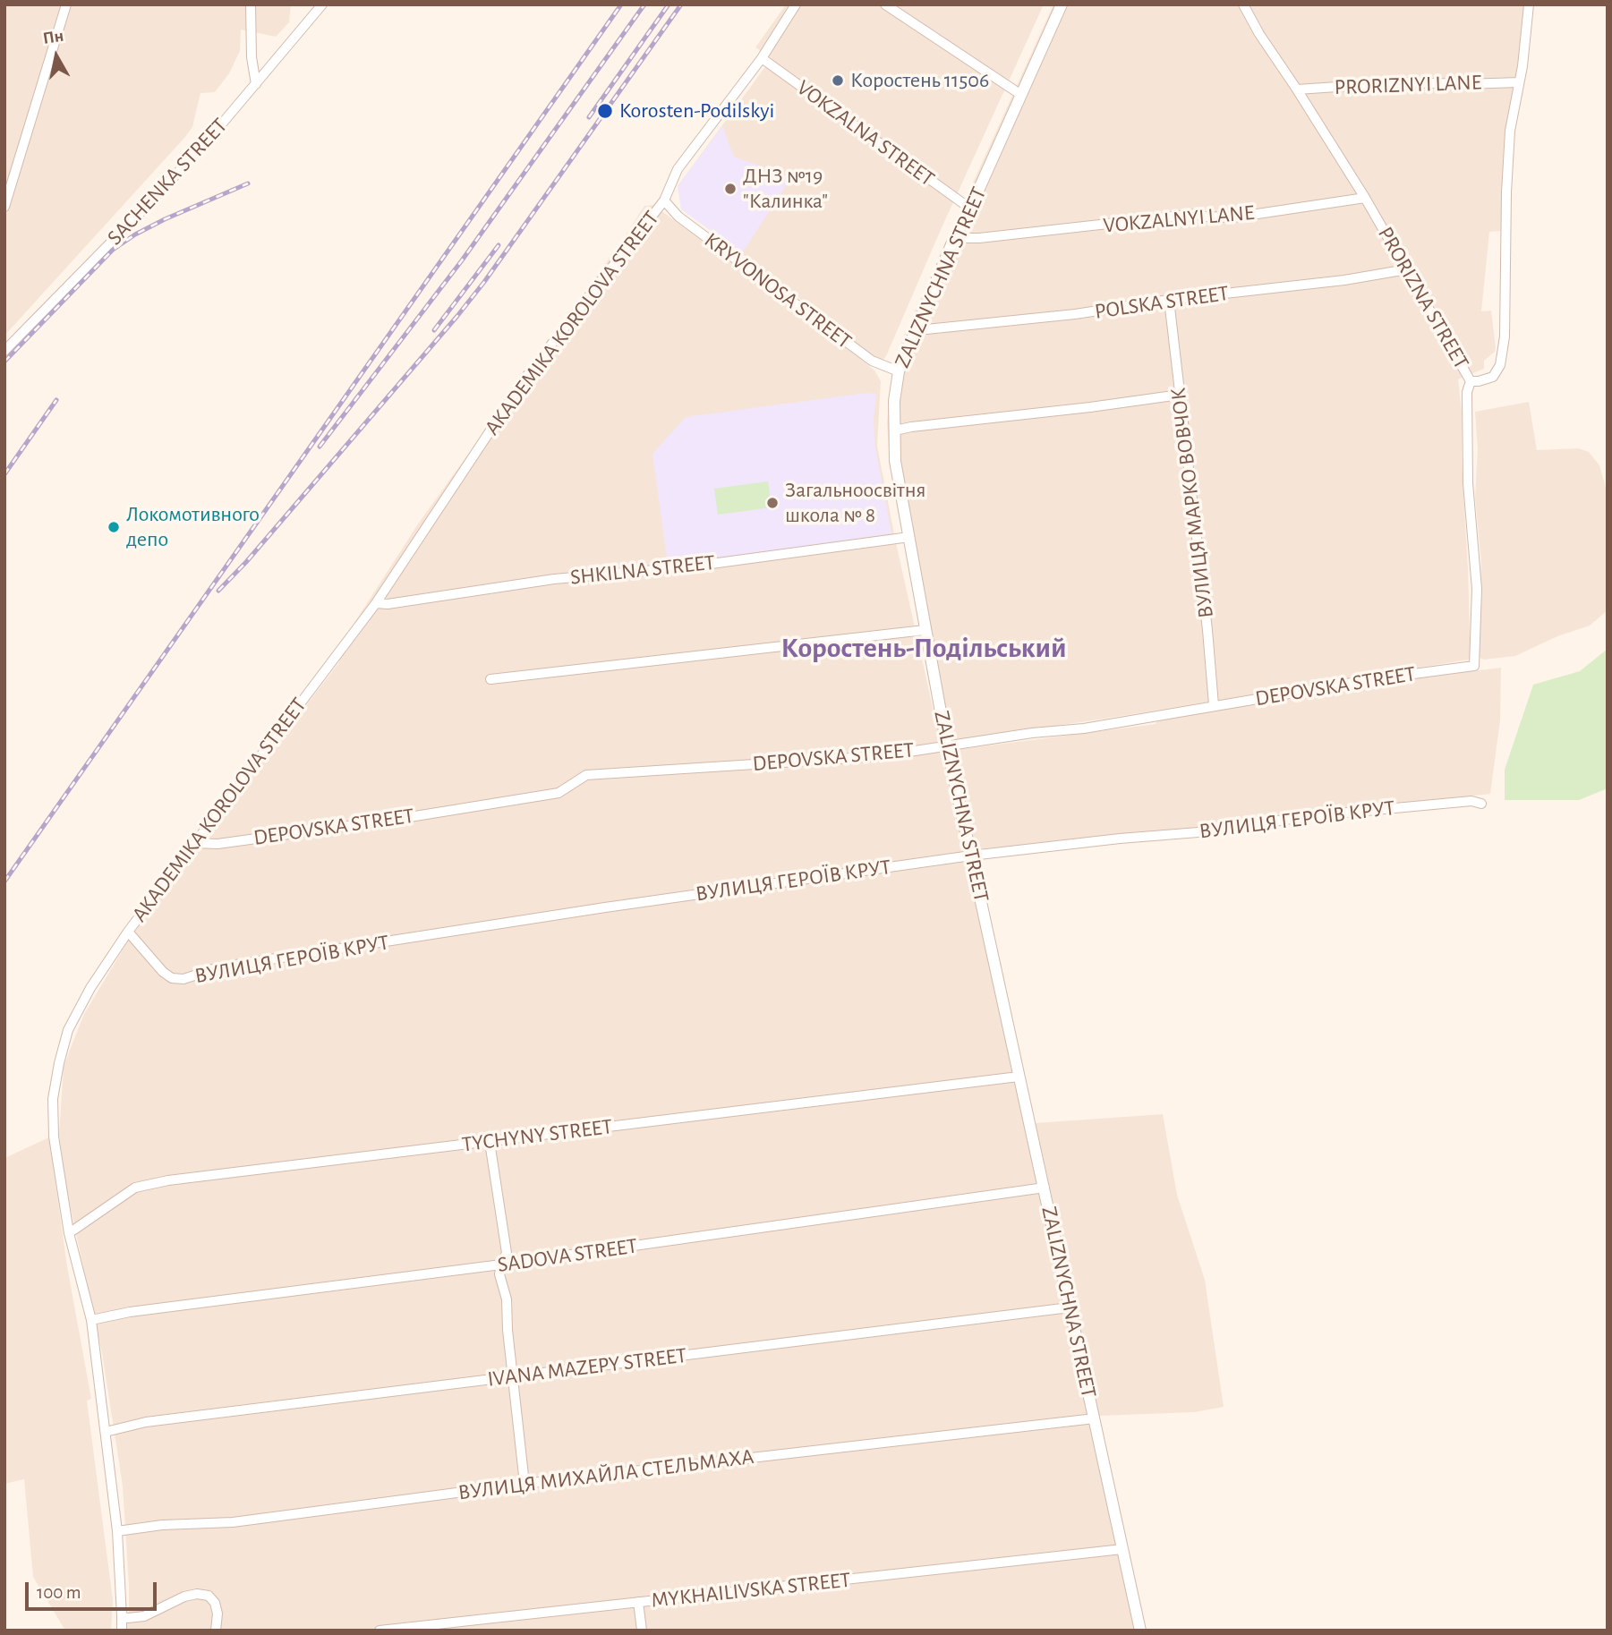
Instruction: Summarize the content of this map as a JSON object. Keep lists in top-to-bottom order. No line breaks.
{"streets":{"street":["PRORIZNYI LANE","VOKZALNA STREET","SACHENKA STREET","VOKZALNYI LANE","ZALIZNYCHNA STREET","KRYVONOSA STREET","PRORIZNA STREET","POLSKA STREET","AKADEMIKA KOROLOVA STREET","ВУЛИЦЯ МАРКО ВОВЧОК","SHKILNA STREET","DEPOVSKA STREET","ВУЛИЦЯ ГЕРОЇВ КРУТ","TYCHYNY STREET","SADOVA STREET","IVANA MAZEPY STREET","ВУЛИЦЯ МИХАЙЛА СТЕЛЬМАХА","MYKHAILIVSKA STREET"]},"crossings":[["PRORIZNYI LANE","PRORIZNA STREET"],["VOKZALNA STREET","ZALIZNYCHNA STREET"],["VOKZALNA STREET","AKADEMIKA KOROLOVA STREET"],["VOKZALNYI LANE","ZALIZNYCHNA STREET"],["VOKZALNYI LANE","PRORIZNA STREET"],["ZALIZNYCHNA STREET","KRYVONOSA STREET"],["ZALIZNYCHNA STREET","POLSKA STREET"],["ZALIZNYCHNA STREET","SHKILNA STREET"],["ZALIZNYCHNA STREET","DEPOVSKA STREET"],["ZALIZNYCHNA STREET","ВУЛИЦЯ ГЕРОЇВ КРУТ"],["ZALIZNYCHNA STREET","TYCHYNY STREET"],["ZALIZNYCHNA STREET","SADOVA STREET"],["ZALIZNYCHNA STREET","IVANA MAZEPY STREET"],["ZALIZNYCHNA STREET","ВУЛИЦЯ МИХАЙЛА СТЕЛЬМАХА"],["ZALIZNYCHNA STREET","MYKHAILIVSKA STREET"],["KRYVONOSA STREET","AKADEMIKA KOROLOVA STREET"],["PRORIZNA STREET","POLSKA STREET"],["PRORIZNA STREET","DEPOVSKA STREET"],["POLSKA STREET","ВУЛИЦЯ МАРКО ВОВЧОК"],["AKADEMIKA KOROLOVA STREET","SHKILNA STREET"],["AKADEMIKA KOROLOVA STREET","DEPOVSKA STREET"],["AKADEMIKA KOROLOVA STREET","ВУЛИЦЯ ГЕРОЇВ КРУТ"],["AKADEMIKA KOROLOVA STREET","TYCHYNY STREET"],["AKADEMIKA KOROLOVA STREET","SADOVA STREET"],["AKADEMIKA KOROLOVA STREET","IVANA MAZEPY STREET"],["AKADEMIKA KOROLOVA STREET","ВУЛИЦЯ МИХАЙЛА СТЕЛЬМАХА"],["ВУЛИЦЯ МАРКО ВОВЧОК","DEPOVSKA STREET"]],"districts":["Коростень-Подільський"],"places":["Коростень 11506","Korosten-Podilskyi","ДНЗ №19 \"Калинка\"","Загальноосвітня школа № 8","Локомотивного депо"],"scale_bar":"100 m","north":"top"}
